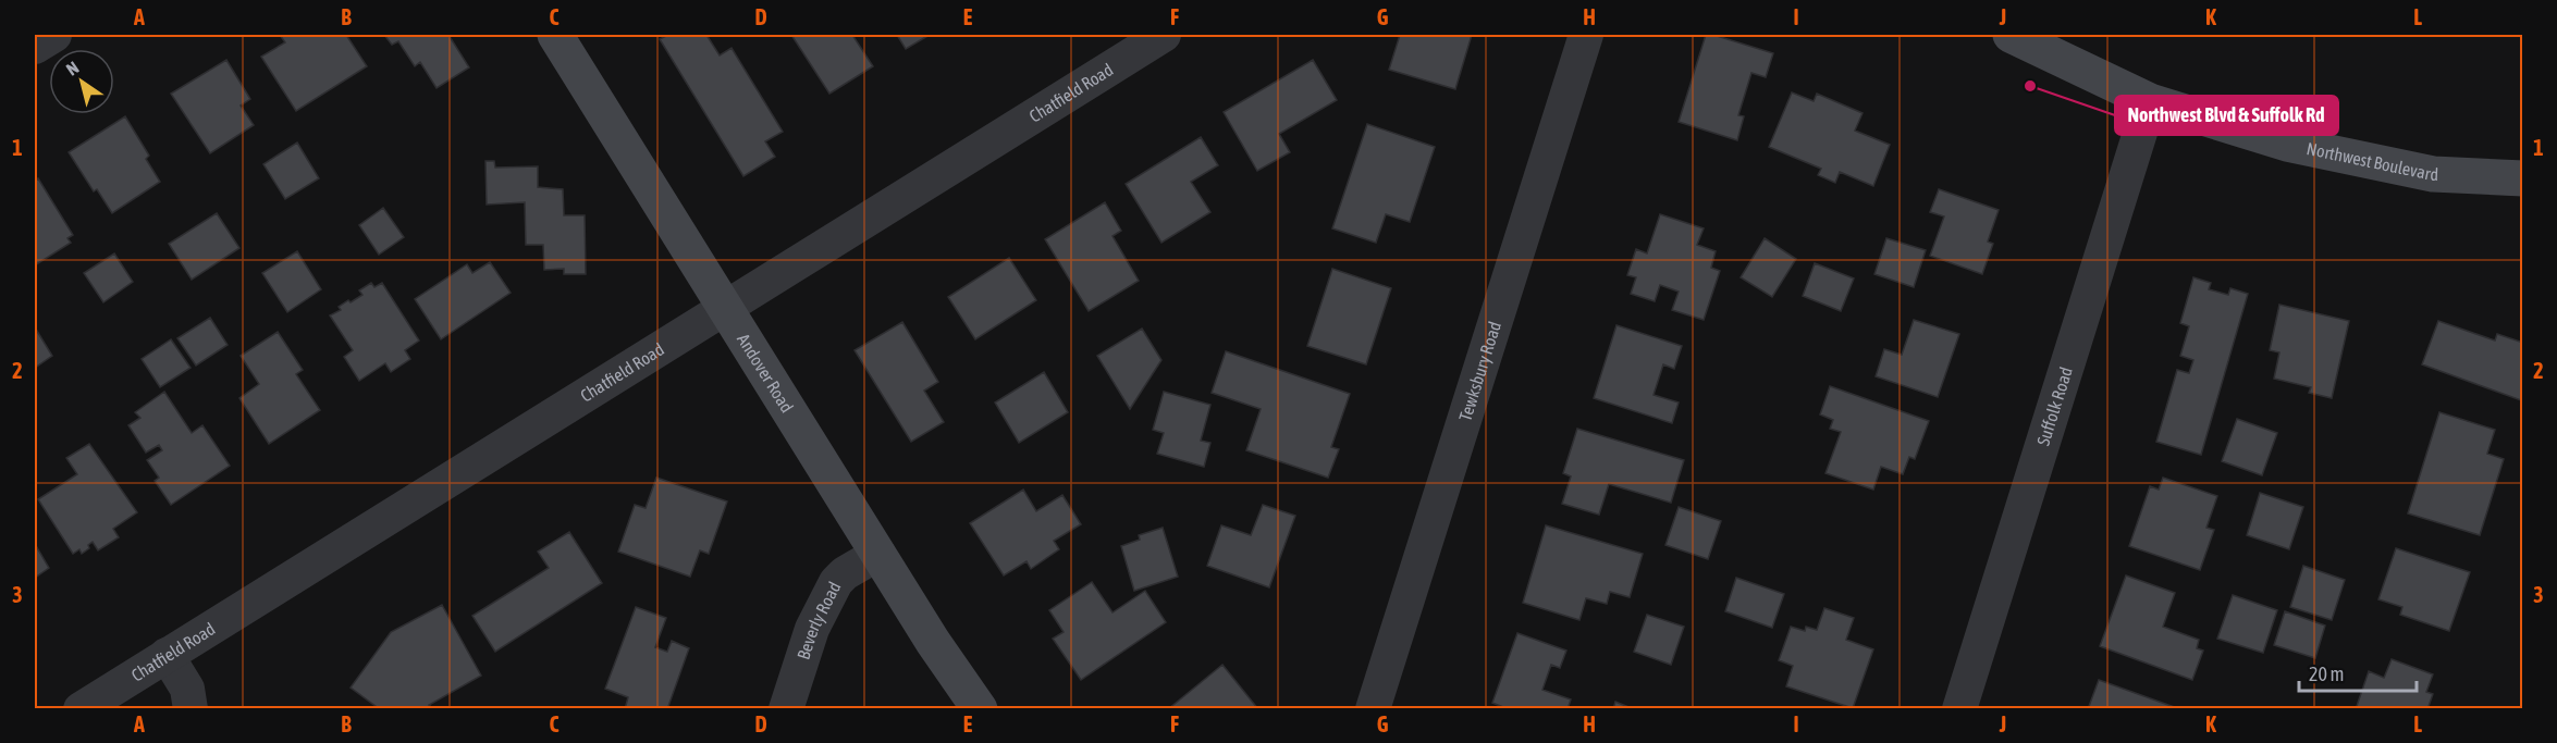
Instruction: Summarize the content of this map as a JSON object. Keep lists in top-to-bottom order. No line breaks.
{"streets":{"street":["Chatfield Road","Northwest Boulevard","Tewksbury Road","Andover Road","Suffolk Road","Beverly Road"]},"crossings":[["Chatfield Road","Andover Road"],["Northwest Boulevard","Suffolk Road"],["Andover Road","Beverly Road"]],"places":["Northwest Blvd & Suffolk Rd"],"scale_bar":"20 m","north":"top left","grid":{"columns":["A","B","C","D","E","F","G","H","I","J","K","L"],"rows":["1","2","3"]}}
